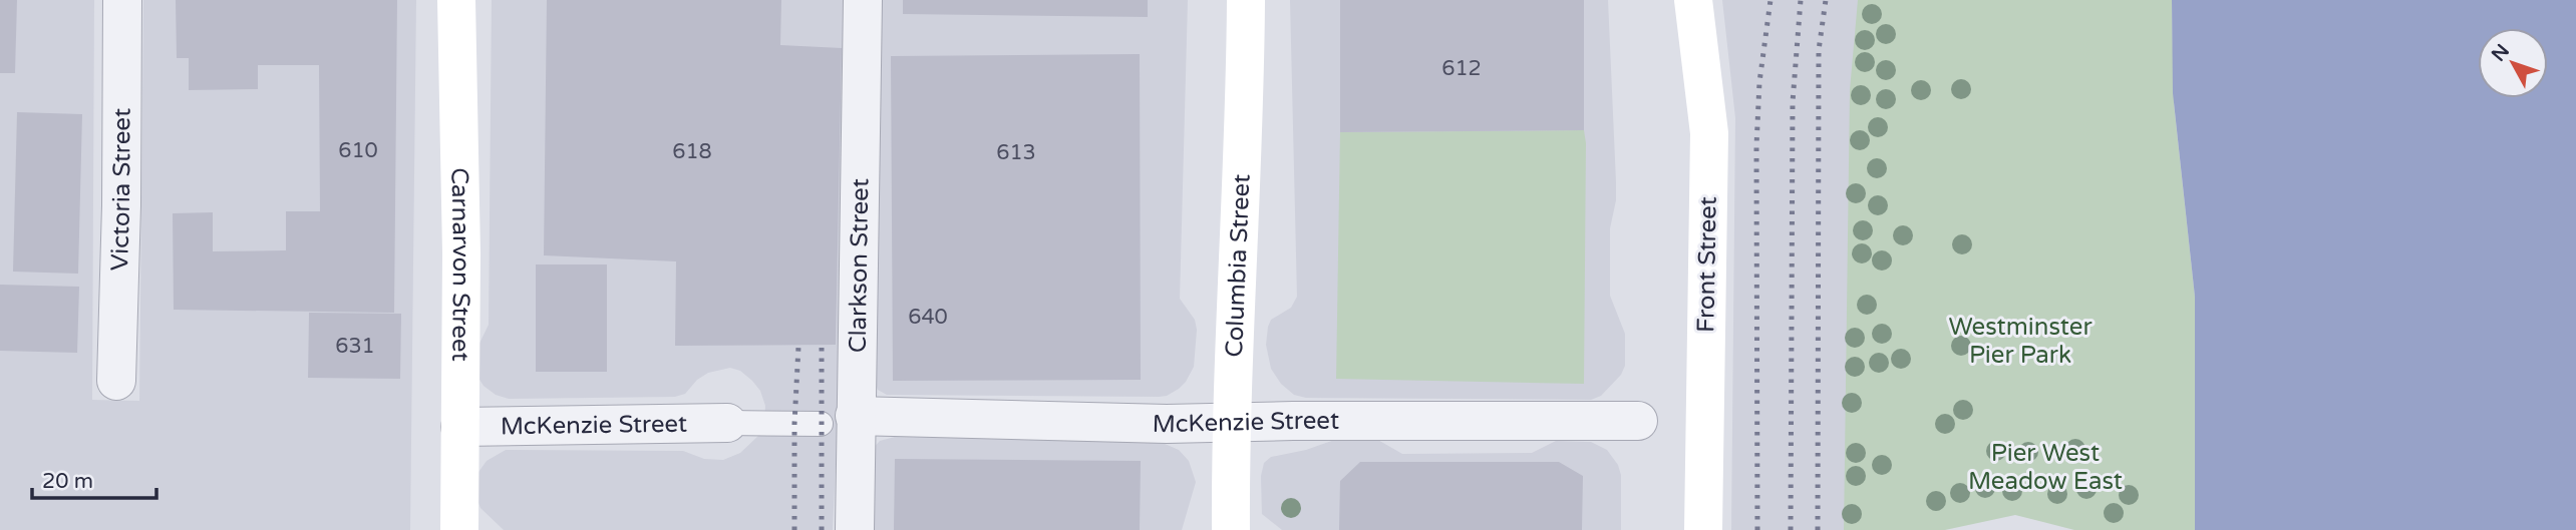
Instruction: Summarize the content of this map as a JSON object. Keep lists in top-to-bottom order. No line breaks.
{"streets":{"street":["Victoria Street","Carnarvon Street","Clarkson Street","Columbia Street","Front Street","McKenzie Street"]},"crossings":[["Carnarvon Street","McKenzie Street"],["Clarkson Street","McKenzie Street"],["Columbia Street","McKenzie Street"]],"parks":["Westminster Pier Park","Pier West Meadow East"],"house_numbers":["612","610","618","613","640","631"],"scale_bar":"20 m","north":"top left"}
